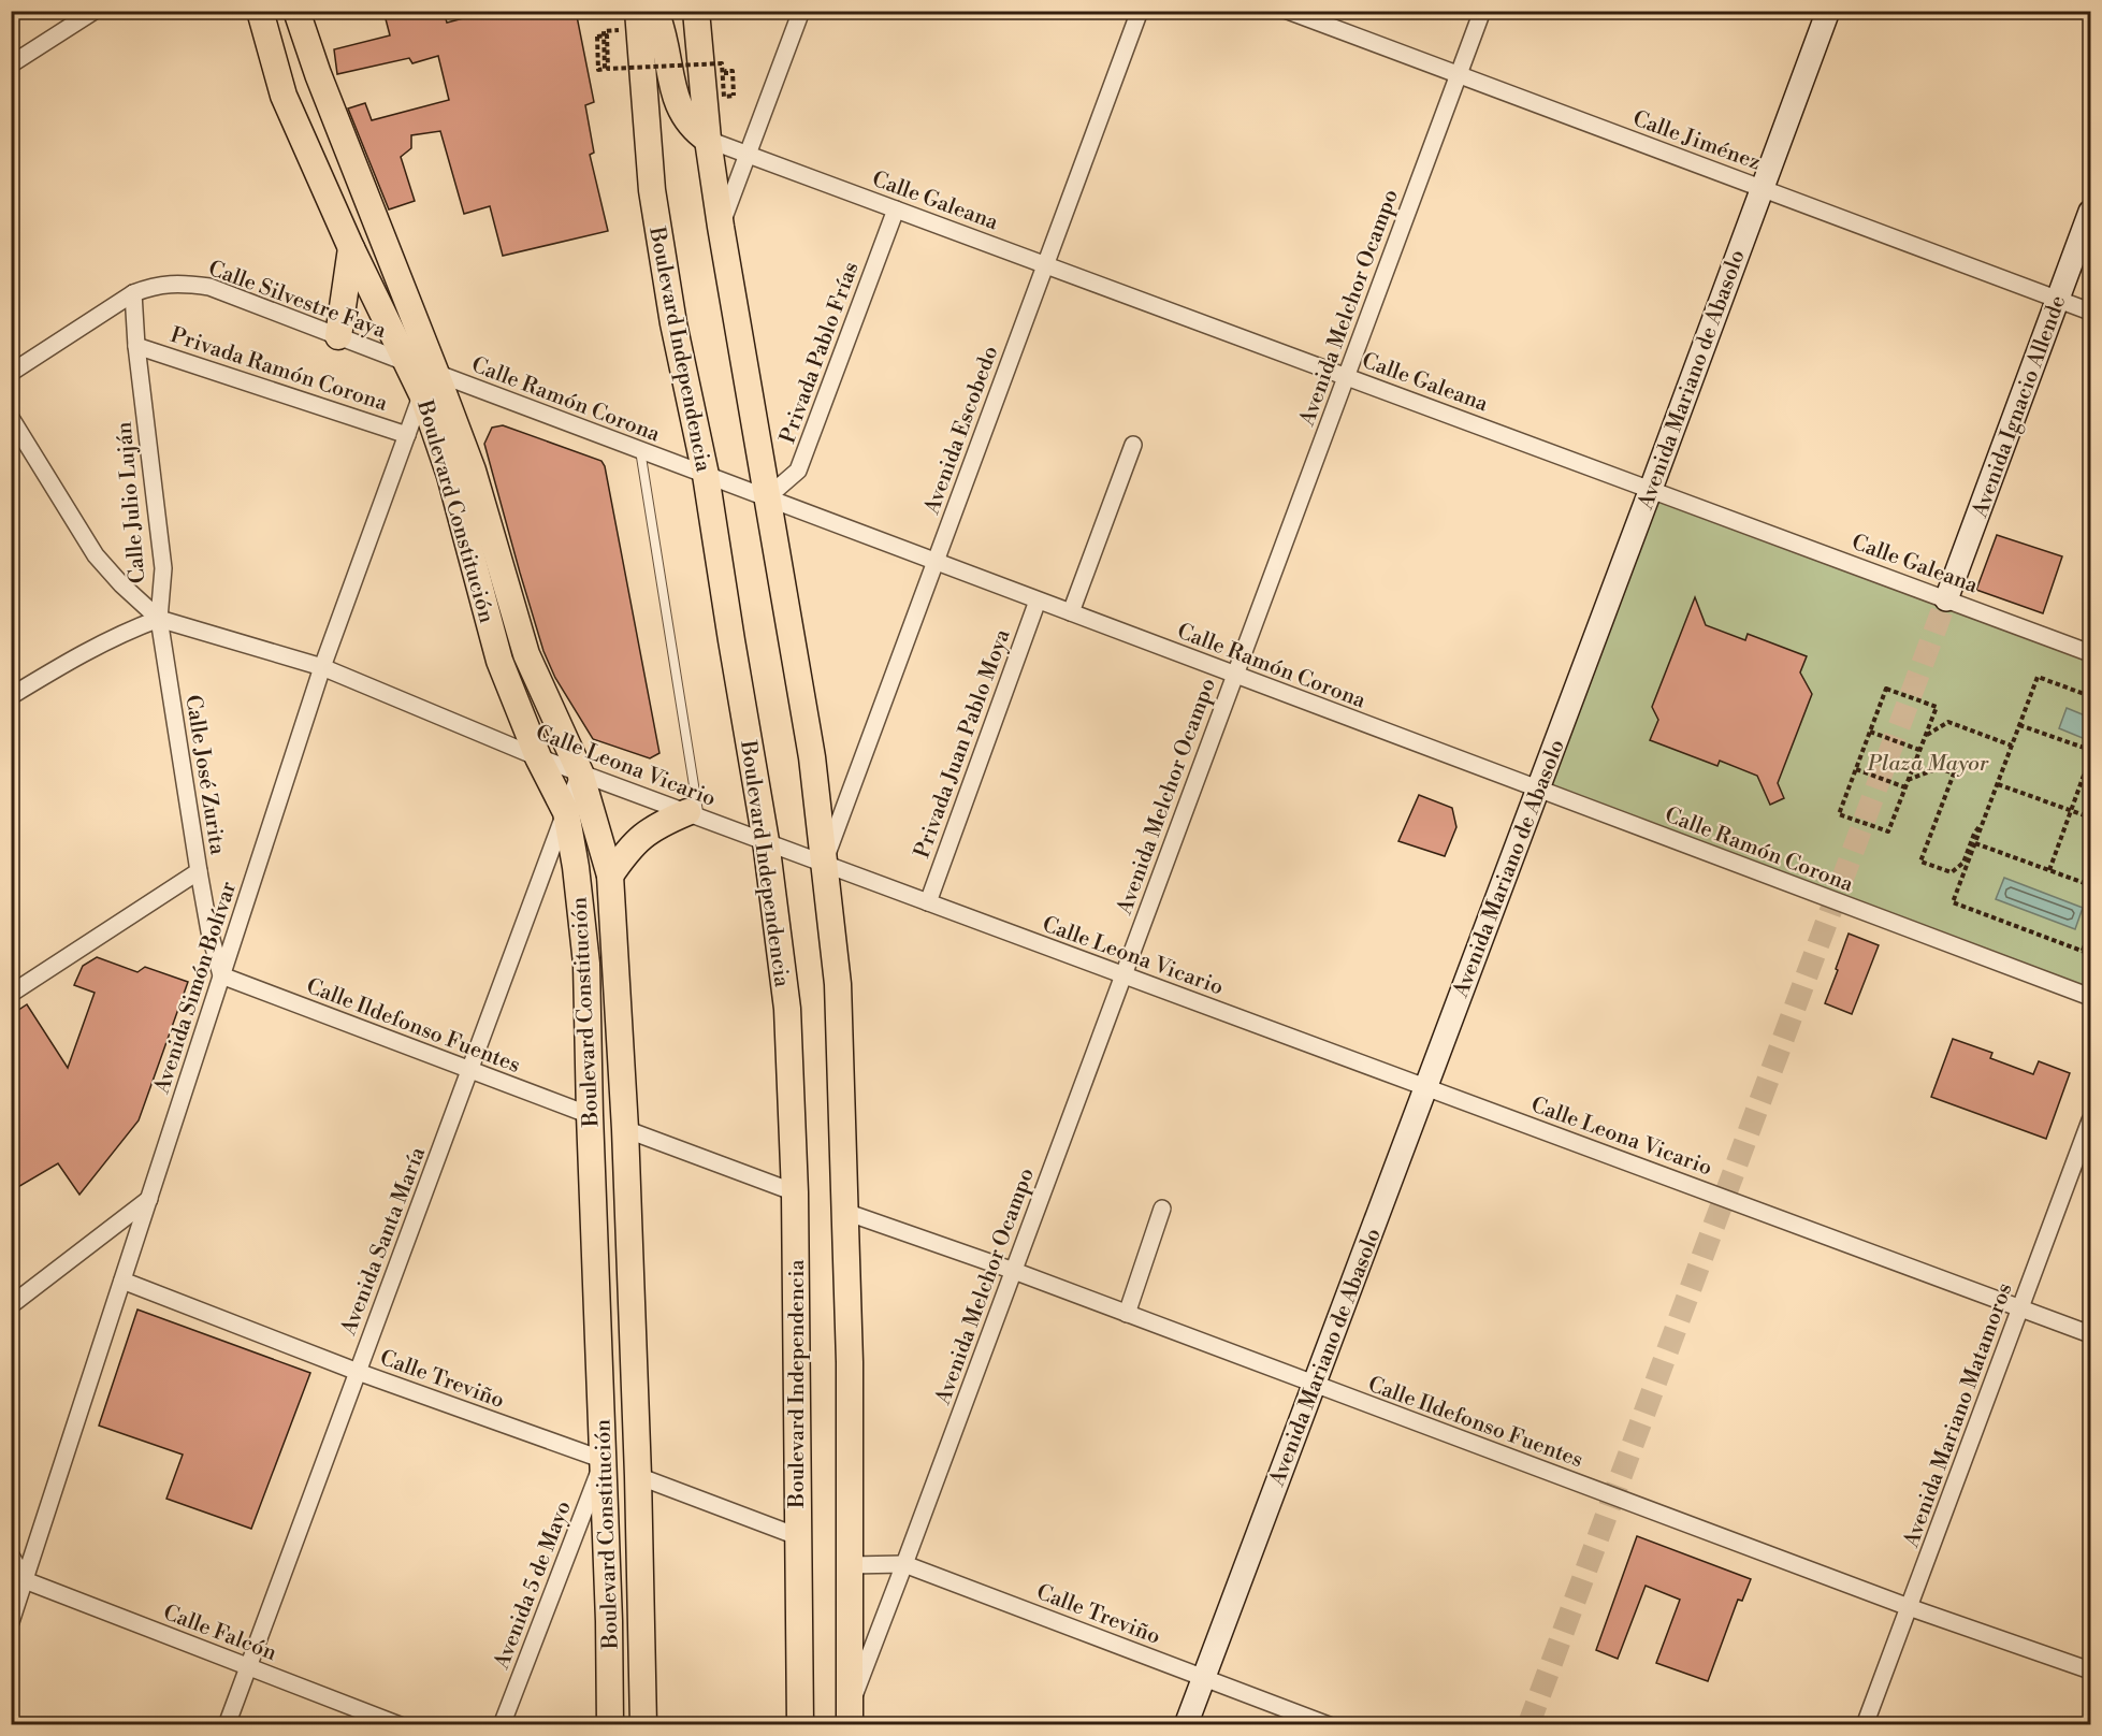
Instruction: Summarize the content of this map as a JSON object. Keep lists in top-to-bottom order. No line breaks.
{"streets":{"main road":["Boulevard Independencia","Boulevard Constitución"],"street":["Calle Jiménez","Calle Galeana","Calle Silvestre Faya","Avenida Melchor Ocampo","Privada Pablo Frías","Privada Ramón Corona","Avenida Mariano de Abasolo","Calle Ramón Corona","Avenida Ignacio Allende","Avenida Escobedo","Calle Julio Luján","Privada Juan Pablo Moya","Calle Leona Vicario","Calle José Zurita","Avenida Simón Bolívar","Calle Ildefonso Fuentes","Avenida Santa María","Calle Treviño","Avenida Mariano Matamoros","Avenida 5 de Mayo","Calle Falcón"]},"crossings":[["Calle Jiménez","Avenida Melchor Ocampo"],["Calle Jiménez","Avenida Mariano de Abasolo"],["Calle Jiménez","Avenida Ignacio Allende"],["Calle Galeana","Avenida Melchor Ocampo"],["Calle Galeana","Privada Pablo Frías"],["Calle Galeana","Avenida Mariano de Abasolo"],["Calle Galeana","Avenida Ignacio Allende"],["Calle Galeana","Avenida Escobedo"],["Calle Silvestre Faya","Calle Julio Luján"],["Calle Silvestre Faya","Boulevard Constitución"],["Avenida Melchor Ocampo","Calle Ramón Corona"],["Avenida Melchor Ocampo","Calle Leona Vicario"],["Avenida Melchor Ocampo","Calle Ildefonso Fuentes"],["Avenida Melchor Ocampo","Calle Treviño"],["Boulevard Independencia","Calle Ramón Corona"],["Boulevard Independencia","Calle Leona Vicario"],["Privada Pablo Frías","Calle Ramón Corona"],["Privada Ramón Corona","Calle Julio Luján"],["Privada Ramón Corona","Avenida Simón Bolívar"],["Avenida Mariano de Abasolo","Calle Ramón Corona"],["Avenida Mariano de Abasolo","Calle Leona Vicario"],["Avenida Mariano de Abasolo","Calle Ildefonso Fuentes"],["Avenida Mariano de Abasolo","Calle Treviño"],["Calle Ramón Corona","Avenida Escobedo"],["Calle Ramón Corona","Boulevard Constitución"],["Calle Ramón Corona","Privada Juan Pablo Moya"],["Calle Ramón Corona","Avenida Simón Bolívar"],["Avenida Escobedo","Calle Leona Vicario"],["Calle Julio Luján","Calle Leona Vicario"],["Calle Julio Luján","Calle José Zurita"],["Boulevard Constitución","Calle Leona Vicario"],["Boulevard Constitución","Avenida Simón Bolívar"],["Boulevard Constitución","Calle Ildefonso Fuentes"],["Boulevard Constitución","Avenida Santa María"],["Boulevard Constitución","Calle Treviño"],["Boulevard Constitución","Avenida 5 de Mayo"],["Privada Juan Pablo Moya","Calle Leona Vicario"],["Calle Leona Vicario","Calle José Zurita"],["Calle Leona Vicario","Avenida Simón Bolívar"],["Calle Leona Vicario","Avenida Santa María"],["Calle Leona Vicario","Avenida Mariano Matamoros"],["Calle José Zurita","Avenida Simón Bolívar"],["Calle José Zurita","Calle Ildefonso Fuentes"],["Avenida Simón Bolívar","Calle Ildefonso Fuentes"],["Avenida Simón Bolívar","Calle Treviño"],["Avenida Simón Bolívar","Calle Falcón"],["Calle Ildefonso Fuentes","Avenida Santa María"],["Calle Ildefonso Fuentes","Avenida Mariano Matamoros"],["Avenida Santa María","Calle Treviño"],["Avenida Santa María","Calle Falcón"],["Calle Treviño","Avenida 5 de Mayo"]],"parks":["Plaza Mayor"]}
